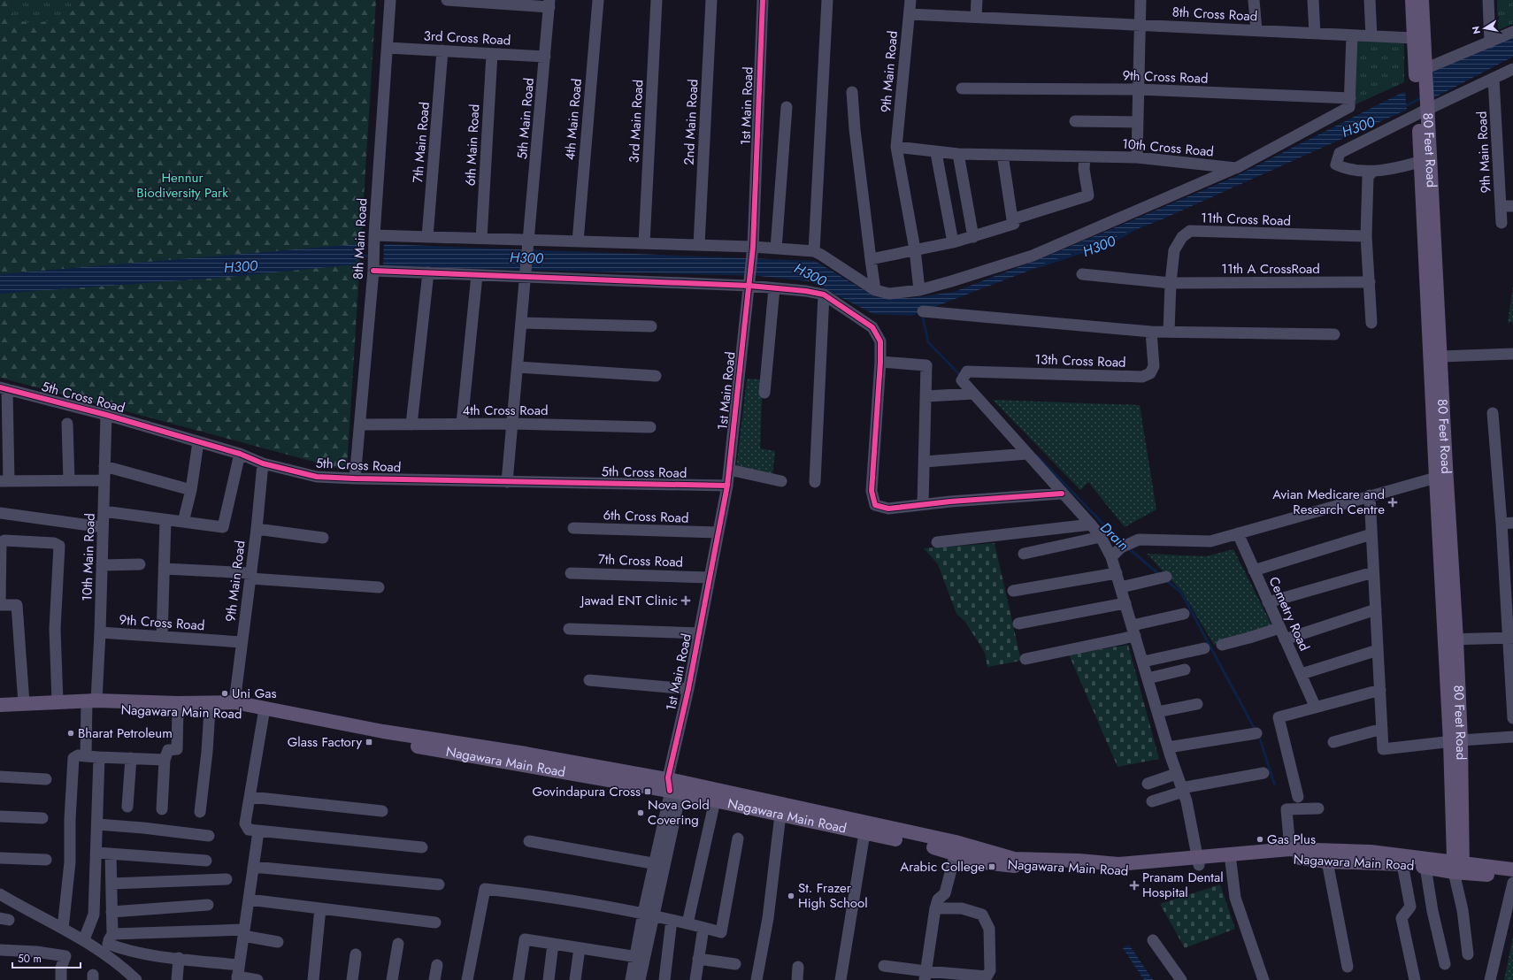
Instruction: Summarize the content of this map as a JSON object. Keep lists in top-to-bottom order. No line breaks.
{"streets":{"main road":["80 Feet Road","Nagawara Main Road"],"street":["8th Cross Road","3rd Cross Road","9th Main Road","9th Cross Road","1st Main Road","5th Main Road","4th Main Road","3rd Main Road","2nd Main Road","7th Main Road","6th Main Road","10th Cross Road","11th Cross Road","8th Main Road","11th A CrossRoad","13th Cross Road","5th Cross Road","4th Cross Road","6th Cross Road","10th Main Road","7th Cross Road","Cemetry Road"]},"crossings":[["8th Cross Road","9th Main Road"],["8th Cross Road","80 Feet Road"],["3rd Cross Road","5th Main Road"],["3rd Cross Road","7th Main Road"],["3rd Cross Road","6th Main Road"],["3rd Cross Road","8th Main Road"],["9th Main Road","9th Cross Road"],["9th Main Road","10th Cross Road"],["9th Main Road","5th Cross Road"],["9th Main Road","Nagawara Main Road"],["9th Cross Road","10th Main Road"],["1st Main Road","5th Cross Road"],["1st Main Road","6th Cross Road"],["1st Main Road","7th Cross Road"],["1st Main Road","Nagawara Main Road"],["5th Main Road","5th Cross Road"],["5th Main Road","4th Cross Road"],["80 Feet Road","Nagawara Main Road"],["11th Cross Road","11th A CrossRoad"],["8th Main Road","5th Cross Road"],["8th Main Road","4th Cross Road"],["5th Cross Road","10th Main Road"],["10th Main Road","Nagawara Main Road"]],"water":["H300","Drain"],"parks":["Hennur Biodiversity Park"],"places":{"health":["Avian Medicare and Research Centre","Jawad ENT Clinic","Pranam Dental Hospital"],"other":["Uni Gas","Bharat Petroleum","Nova Gold Covering","Gas Plus","St. Frazer High School"],"transit":["Glass Factory","Govindapura Cross","Arabic College"]},"scale_bar":"50 m","north":"left"}
